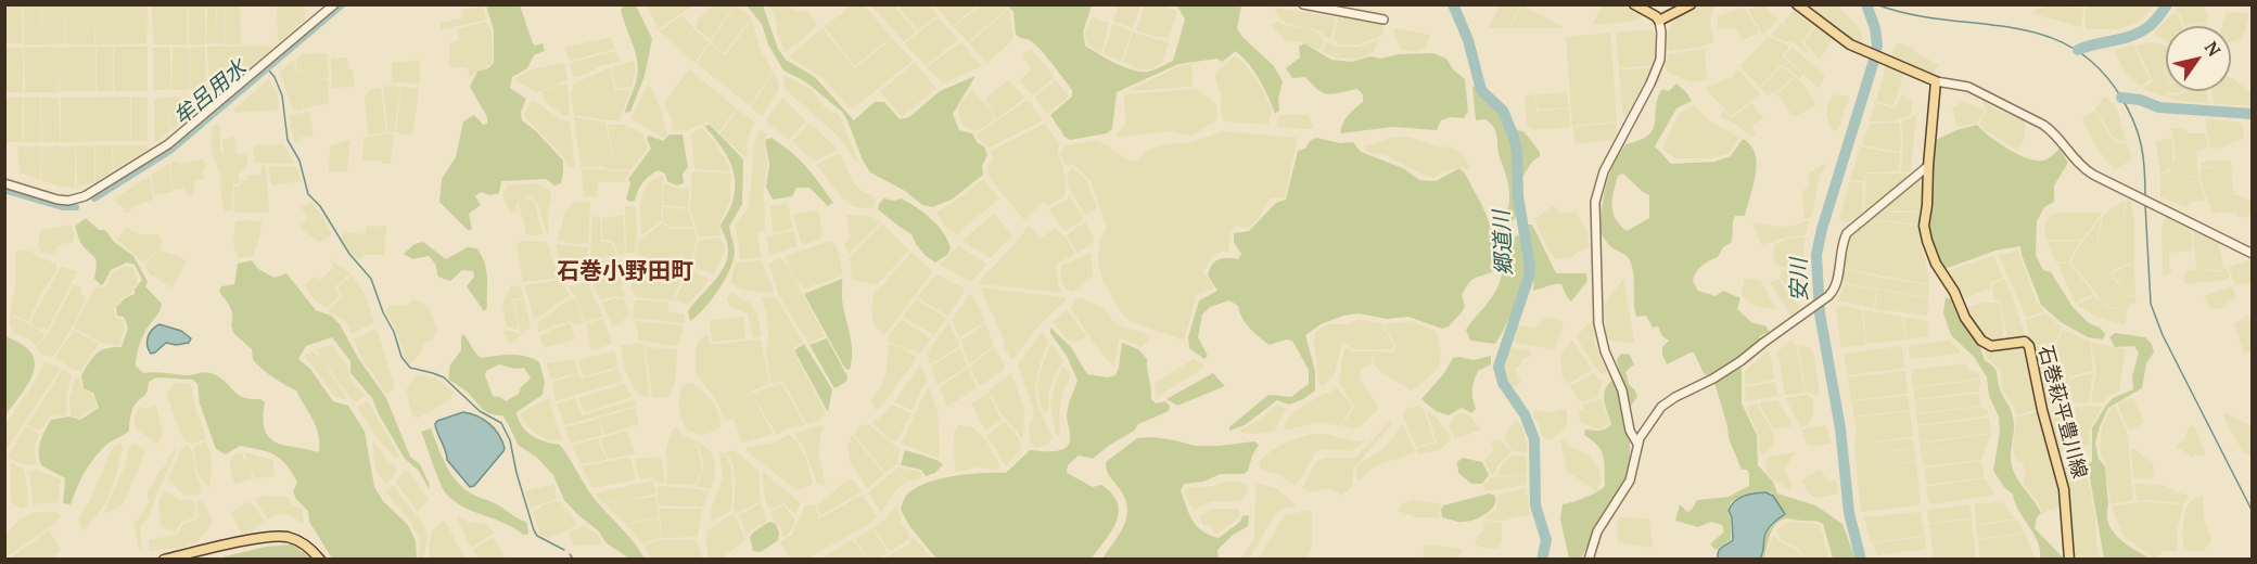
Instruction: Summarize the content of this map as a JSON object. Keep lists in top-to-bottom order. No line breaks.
{"streets":{"main road":["石巻萩平豊川線"]},"districts":["石巻小野田町"],"water":["牟呂用水","郷道川","安川"],"north":"top right"}
